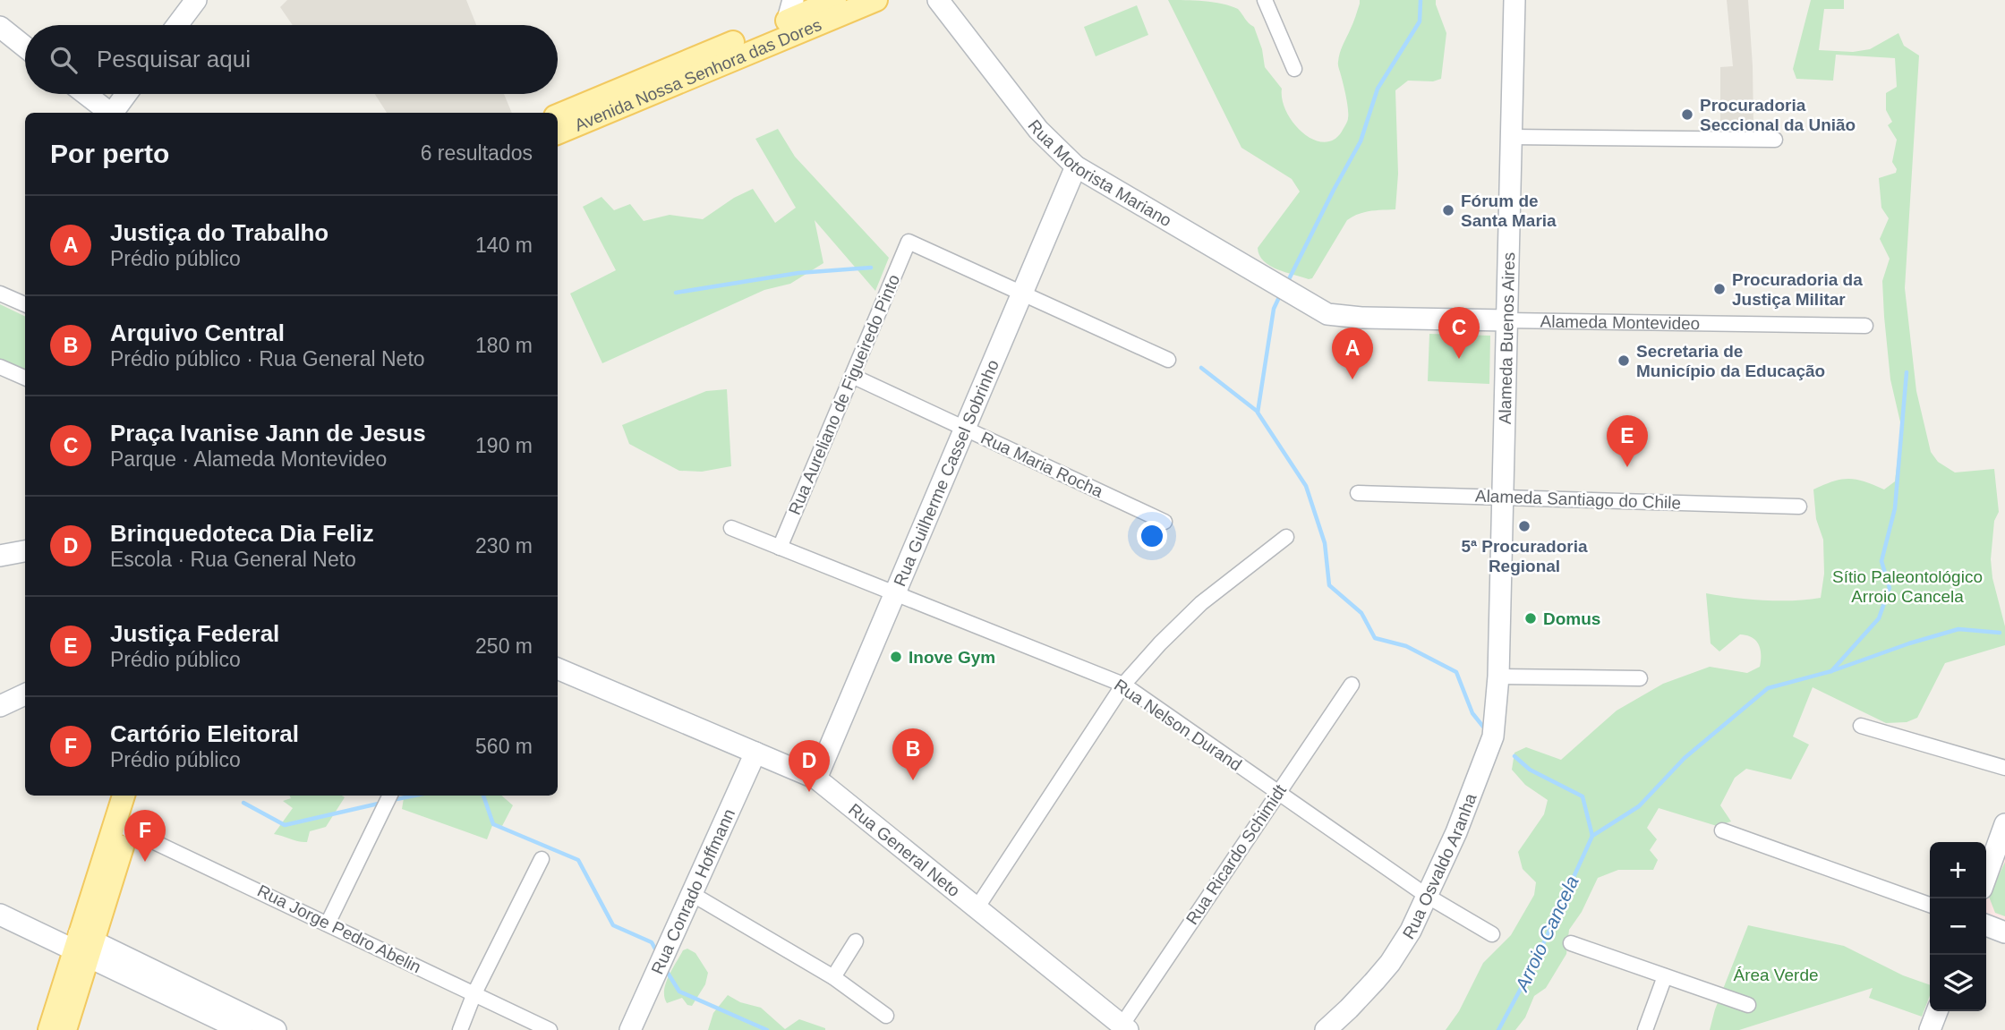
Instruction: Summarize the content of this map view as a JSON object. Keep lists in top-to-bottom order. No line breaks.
{"streets":{"main road":["Avenida Nossa Senhora das Dores"],"street":["Rua Motorista Mariano","Alameda Montevideo","Alameda Buenos Aires","Rua Aureliano de Figueiredo Pinto","Rua Maria Rocha","Rua Guilherme Cassel Sobrinho","Alameda Santiago do Chile","Rua Nelson Durand","Rua General Neto","Rua Ricardo Schimidt","Rua Osvaldo Aranha","Rua Conrado Hoffmann","Rua Jorge Pedro Abelin"]},"crossings":[["Rua Motorista Mariano","Alameda Montevideo"],["Rua Motorista Mariano","Rua Guilherme Cassel Sobrinho"],["Alameda Montevideo","Alameda Buenos Aires"],["Alameda Buenos Aires","Alameda Santiago do Chile"],["Alameda Buenos Aires","Rua Osvaldo Aranha"],["Rua Aureliano de Figueiredo Pinto","Rua Maria Rocha"],["Rua Aureliano de Figueiredo Pinto","Rua Guilherme Cassel Sobrinho"],["Rua Aureliano de Figueiredo Pinto","Rua Nelson Durand"],["Rua Maria Rocha","Rua Guilherme Cassel Sobrinho"],["Rua Guilherme Cassel Sobrinho","Rua Nelson Durand"],["Rua Guilherme Cassel Sobrinho","Rua General Neto"],["Rua Nelson Durand","Rua Ricardo Schimidt"],["Rua Nelson Durand","Rua Osvaldo Aranha"],["Rua General Neto","Rua Ricardo Schimidt"],["Rua General Neto","Rua Conrado Hoffmann"]],"water":["Arroio Cancela"],"parks":["Sítio Paleontológico Arroio Cancela","Área Verde"],"places":["Procuradoria Seccional da União","Fórum de Santa Maria","Procuradoria da Justiça Militar","Secretaria de Município da Educação","5ª Procuradoria Regional","Domus","Inove Gym"],"page":{"search":"Pesquisar aqui","heading":["Por perto","6 resultados"],"list":[{"mark":"A","name":"Justiça do Trabalho","note":"Prédio público","value":"140 m"},{"mark":"B","name":"Arquivo Central","note":"Prédio público · Rua General Neto","value":"180 m"},{"mark":"C","name":"Praça Ivanise Jann de Jesus","note":"Parque · Alameda Montevideo","value":"190 m"},{"mark":"D","name":"Brinquedoteca Dia Feliz","note":"Escola · Rua General Neto","value":"230 m"},{"mark":"E","name":"Justiça Federal","note":"Prédio público","value":"250 m"},{"mark":"F","name":"Cartório Eleitoral","note":"Prédio público","value":"560 m"}],"pins":["C","A","E","B","D","F"],"map_buttons":["+","−"]}}
